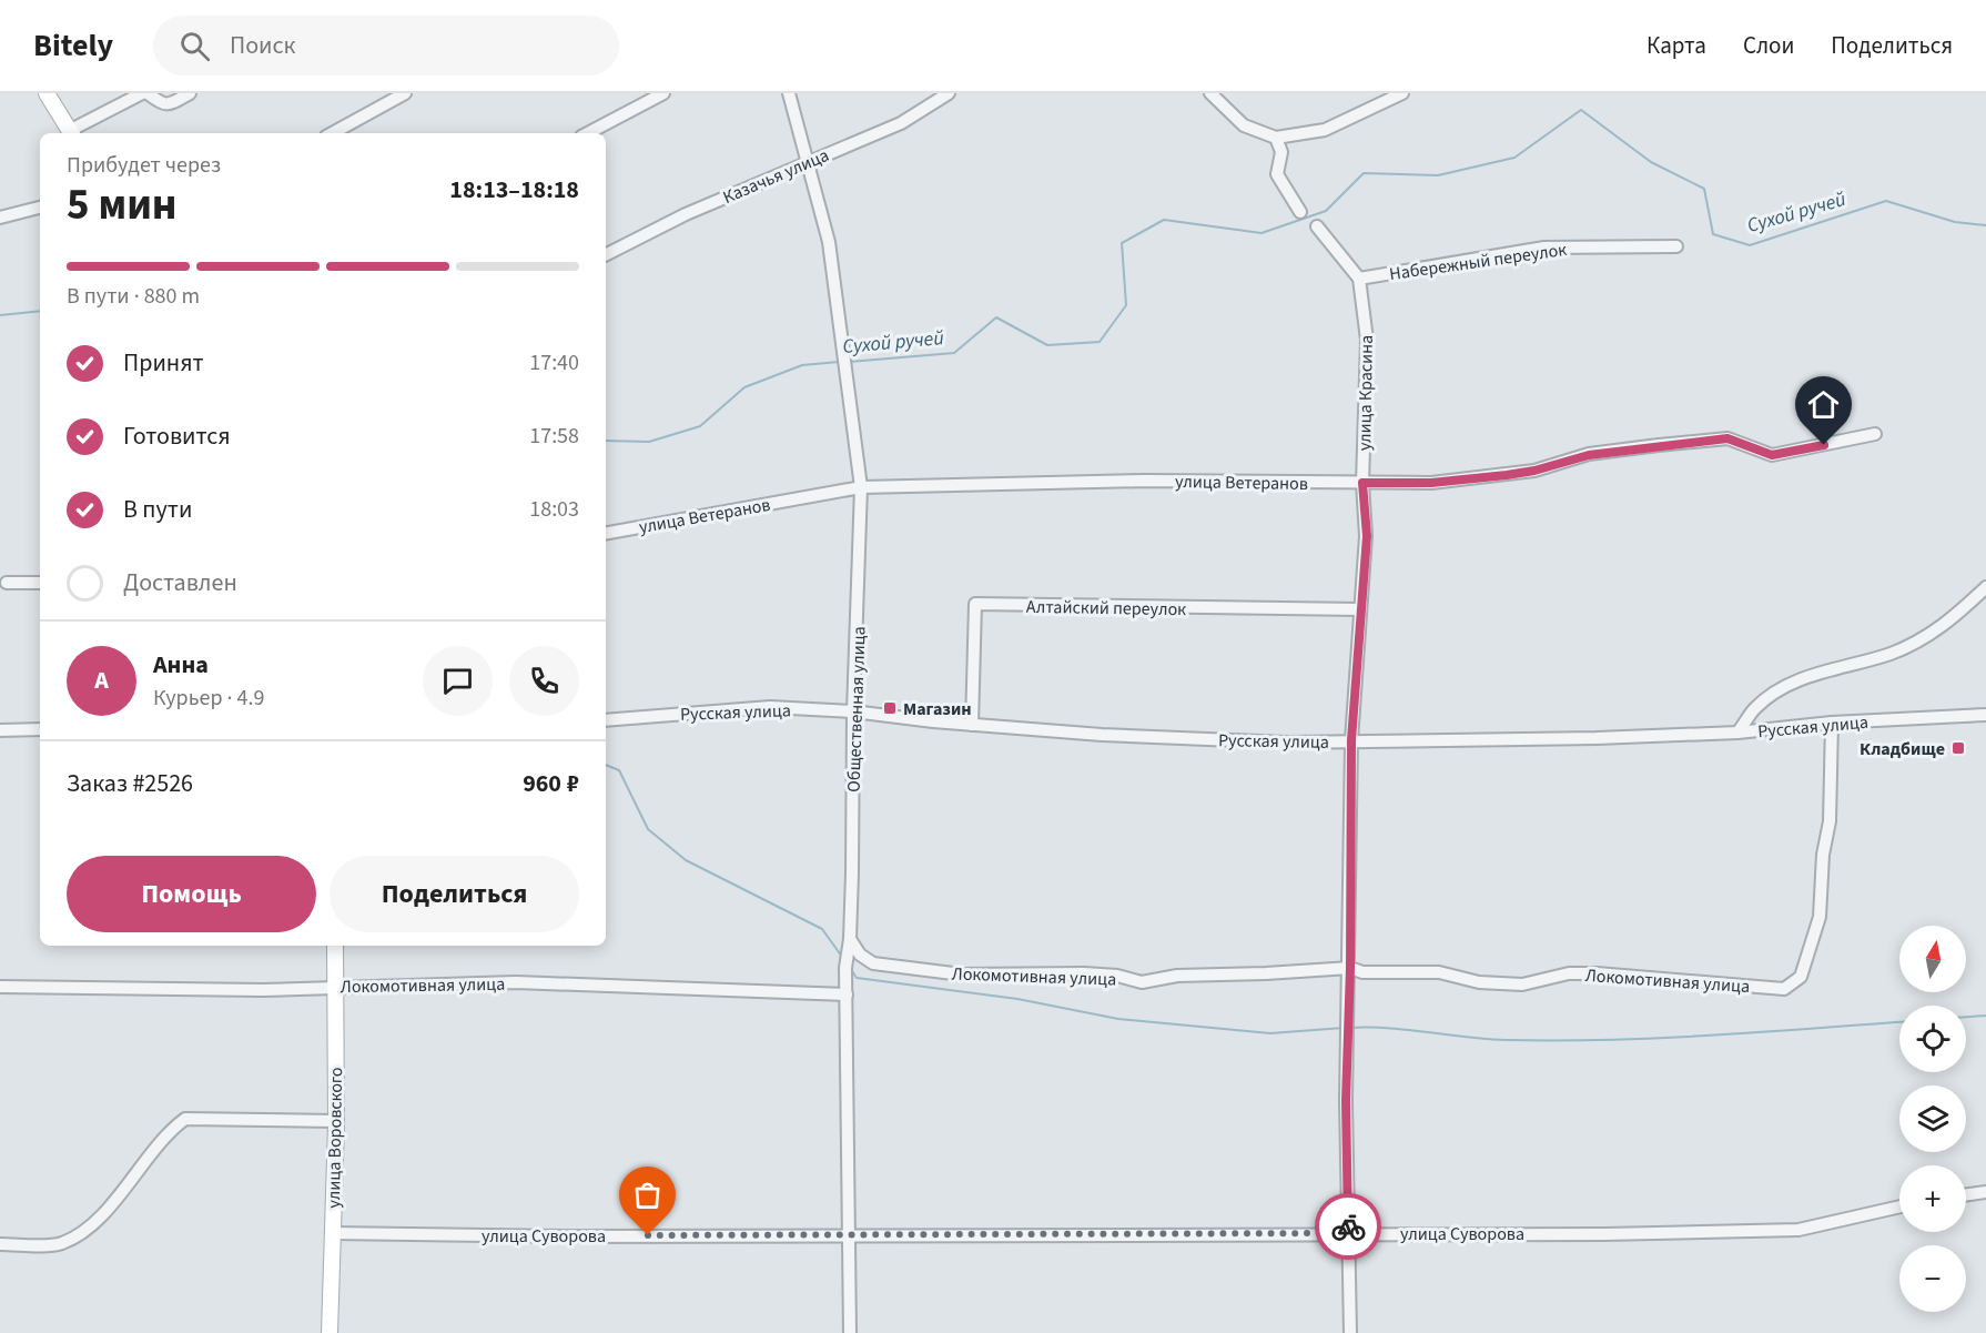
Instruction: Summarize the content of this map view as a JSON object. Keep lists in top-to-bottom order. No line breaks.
{"streets":{"main road":["улица Воровского"],"street":["Казачья улица","Набережный переулок","улица Красина","улица Ветеранов","Алтайский переулок","Общественная улица","Русская улица","Локомотивная улица","улица Суворова"]},"crossings":[["Казачья улица","Общественная улица"],["Набережный переулок","улица Красина"],["улица Красина","улица Ветеранов"],["улица Красина","Алтайский переулок"],["улица Красина","Русская улица"],["улица Красина","Локомотивная улица"],["улица Красина","улица Суворова"],["улица Ветеранов","Общественная улица"],["Алтайский переулок","Русская улица"],["Общественная улица","Русская улица"],["Общественная улица","Локомотивная улица"],["Общественная улица","улица Суворова"],["Русская улица","Локомотивная улица"],["Локомотивная улица","улица Воровского"],["улица Воровского","улица Суворова"]],"water":["Сухой ручей"],"places":{"transit":["Магазин","Кладбище"]},"north":"top","page":{"header":"Bitely","search":"Поиск","nav":["Карта","Слои","Поделиться"],"heading":["5 мин","Прибудет через","18:13–18:18"],"panel":["Анна","Курьер · 4.9","Заказ #2526","960 ₽"],"bar":"В пути · 880 m","list":[["Принят","17:40"],["Готовится","17:58"],["В пути","18:03"],"Доставлен"],"round":"А","buttons":["Помощь","Поделиться"],"map_buttons":["+","−"]}}
